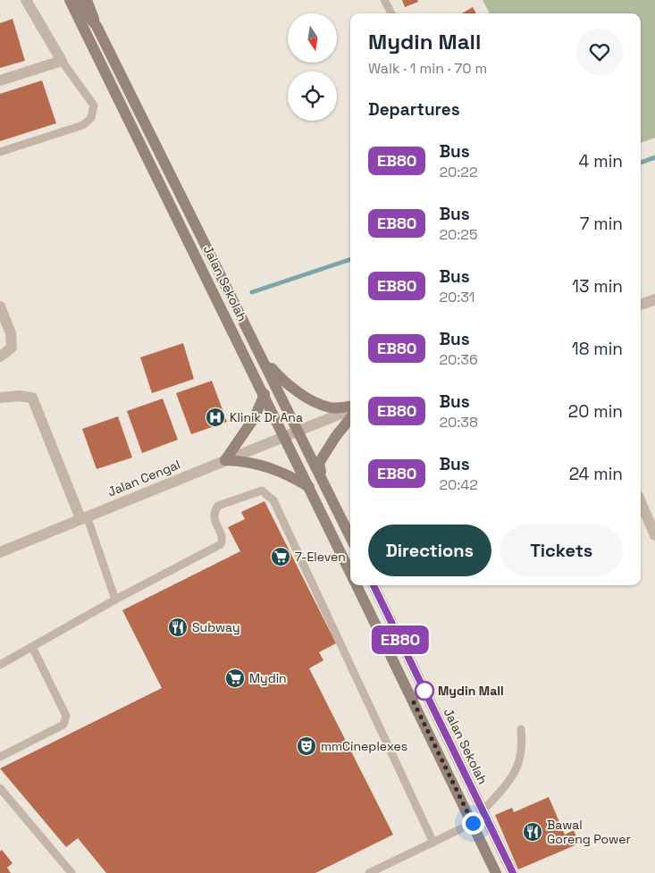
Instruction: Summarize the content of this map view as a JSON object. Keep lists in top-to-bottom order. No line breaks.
{"streets":{"street":["Jalan Sekolah","Jalan Cengal"]},"crossings":[["Jalan Sekolah","Jalan Cengal"]],"places":{"hospital":["Klinik Dr Ana"],"supermarket":["7-Eleven","Mydin"],"restaurant":["Subway","Bawal Goreng Power"],"other":["Mydin Mall"],"theatre":["mmCineplexes"]},"lines":["bus line EB80"],"north":"bottom","page":{"on_map":"EB80","heading":[["Mydin Mall","Walk · 1 min · 70 m"],"Departures"],"list":[{"mark":"EB80","name":"Bus","note":"20:22","value":"4 min"},{"mark":"EB80","name":"Bus","note":"20:25","value":"7 min"},{"mark":"EB80","name":"Bus","note":"20:31","value":"13 min"},{"mark":"EB80","name":"Bus","note":"20:36","value":"18 min"},{"mark":"EB80","name":"Bus","note":"20:38","value":"20 min"},{"mark":"EB80","name":"Bus","note":"20:42","value":"24 min"}],"buttons":["Directions","Tickets"]}}
